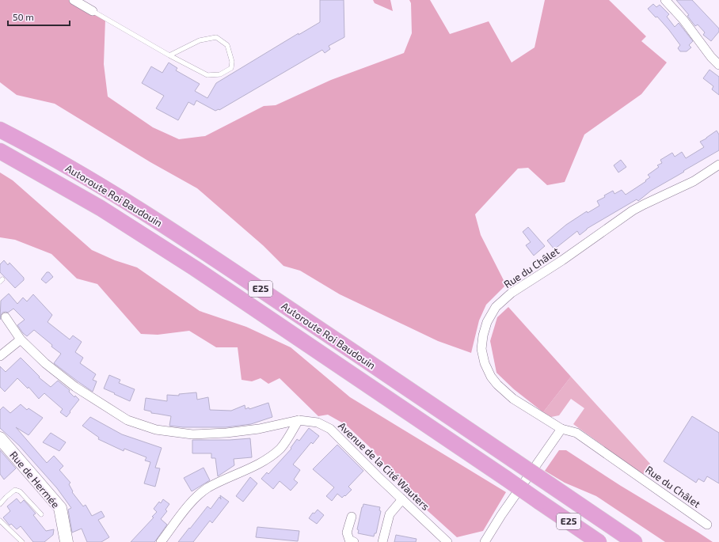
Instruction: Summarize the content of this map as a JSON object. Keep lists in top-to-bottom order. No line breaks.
{"streets":{"highway":["Autoroute Roi Baudouin","E25"],"street":["Rue du Châlet","Avenue de la Cité Wauters","Rue de Hermée"]},"scale_bar":"50 m"}
